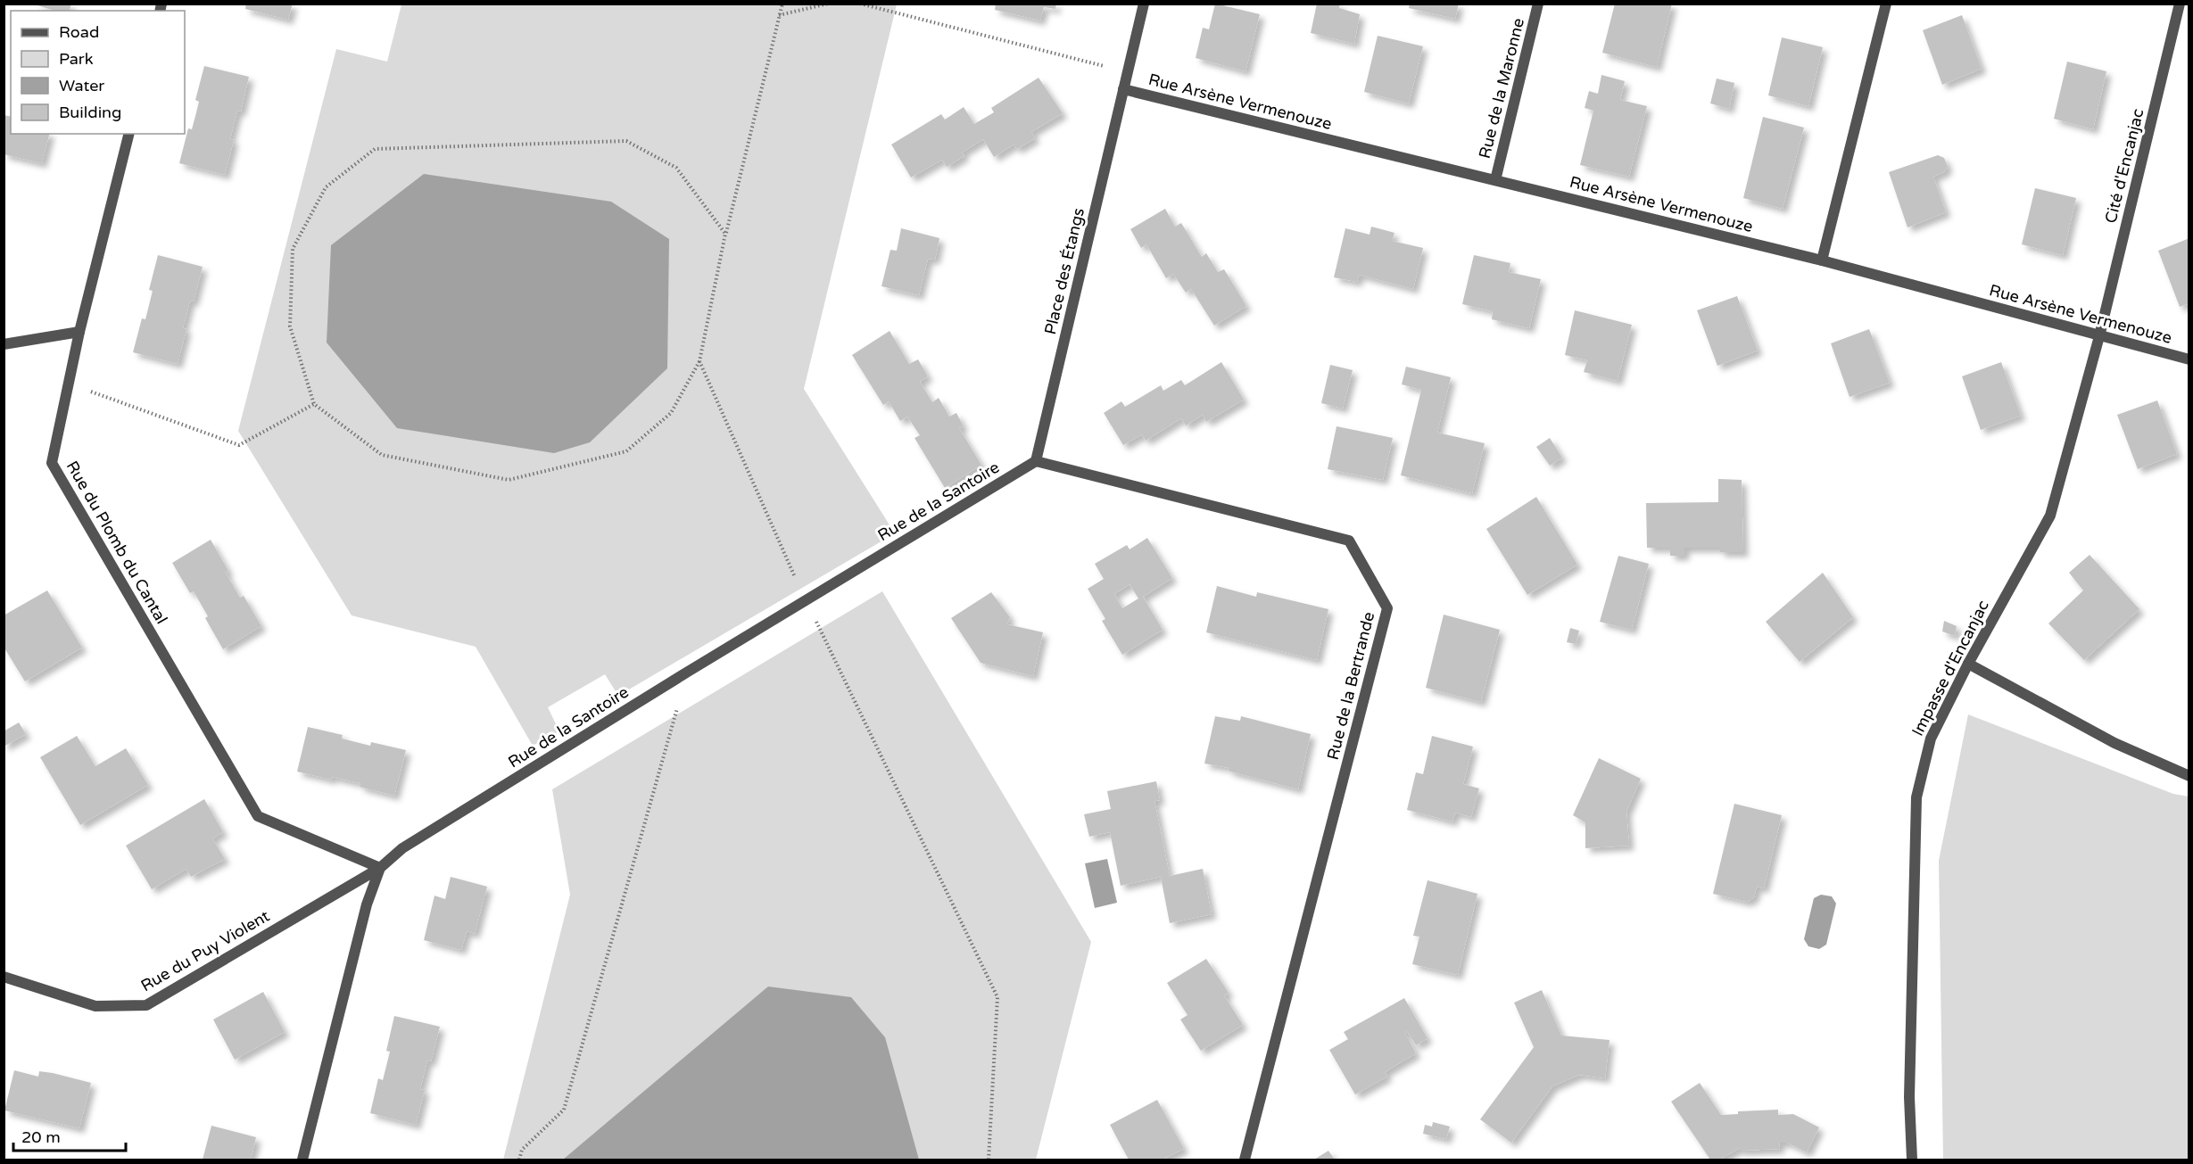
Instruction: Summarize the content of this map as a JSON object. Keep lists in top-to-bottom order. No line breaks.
{"streets":{"street":["Rue de la Maronne","Rue Arsène Vermenouze","Cité d'Encanjac","Place des Étangs","Rue de la Santoire","Rue du Plomb du Cantal","Impasse d'Encanjac","Rue de la Bertrande","Rue du Puy Violent"]},"crossings":[["Rue de la Maronne","Rue Arsène Vermenouze"],["Rue Arsène Vermenouze","Cité d'Encanjac"],["Rue Arsène Vermenouze","Place des Étangs"],["Rue Arsène Vermenouze","Impasse d'Encanjac"],["Cité d'Encanjac","Impasse d'Encanjac"],["Place des Étangs","Rue de la Santoire"],["Place des Étangs","Rue de la Bertrande"],["Rue de la Santoire","Rue du Plomb du Cantal"],["Rue de la Santoire","Rue de la Bertrande"],["Rue de la Santoire","Rue du Puy Violent"],["Rue du Plomb du Cantal","Rue du Puy Violent"]],"legend":["Road","Park","Water","Building"],"scale_bar":"20 m"}
